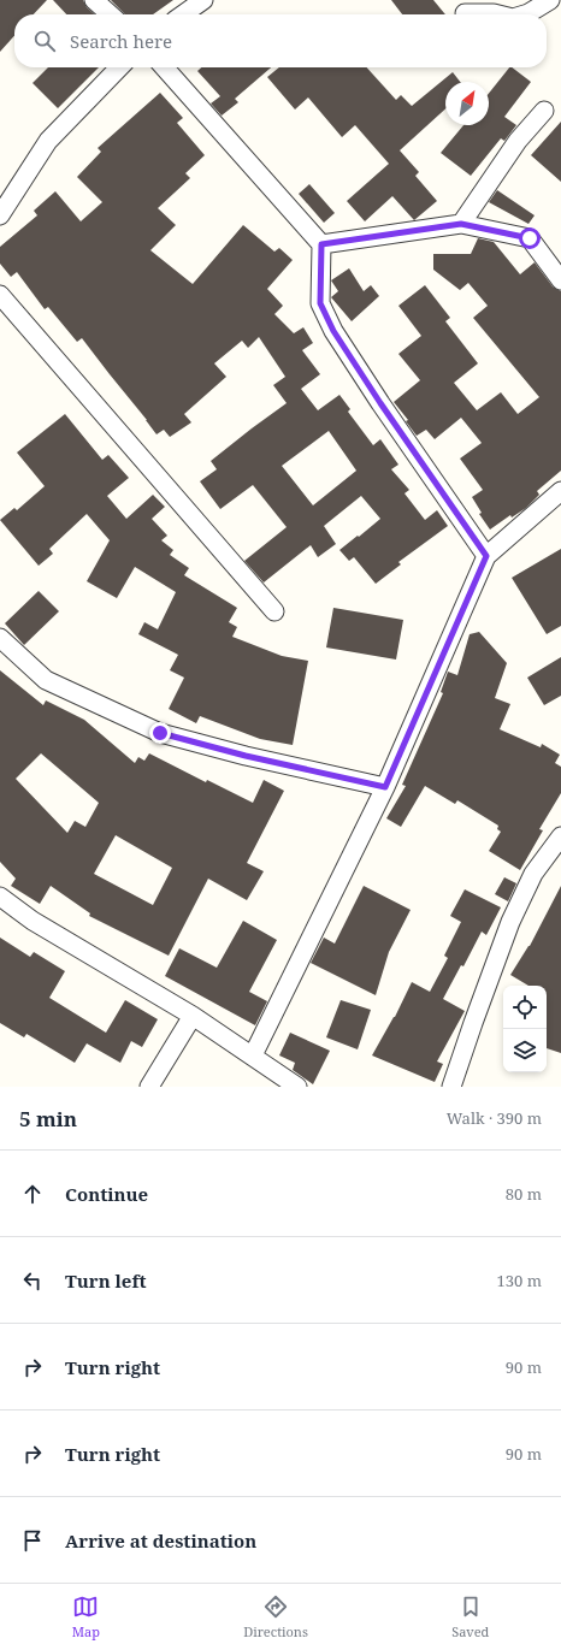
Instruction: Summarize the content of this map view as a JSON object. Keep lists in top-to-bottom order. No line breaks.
{"north":"top right","page":{"search":"Search here","heading":["5 min","Walk · 390 m"],"list":[["Continue","80 m"],["Turn left","130 m"],["Turn right","90 m"],["Turn right","90 m"],"Arrive at destination"],"nav":["Map","Directions","Saved"]}}
